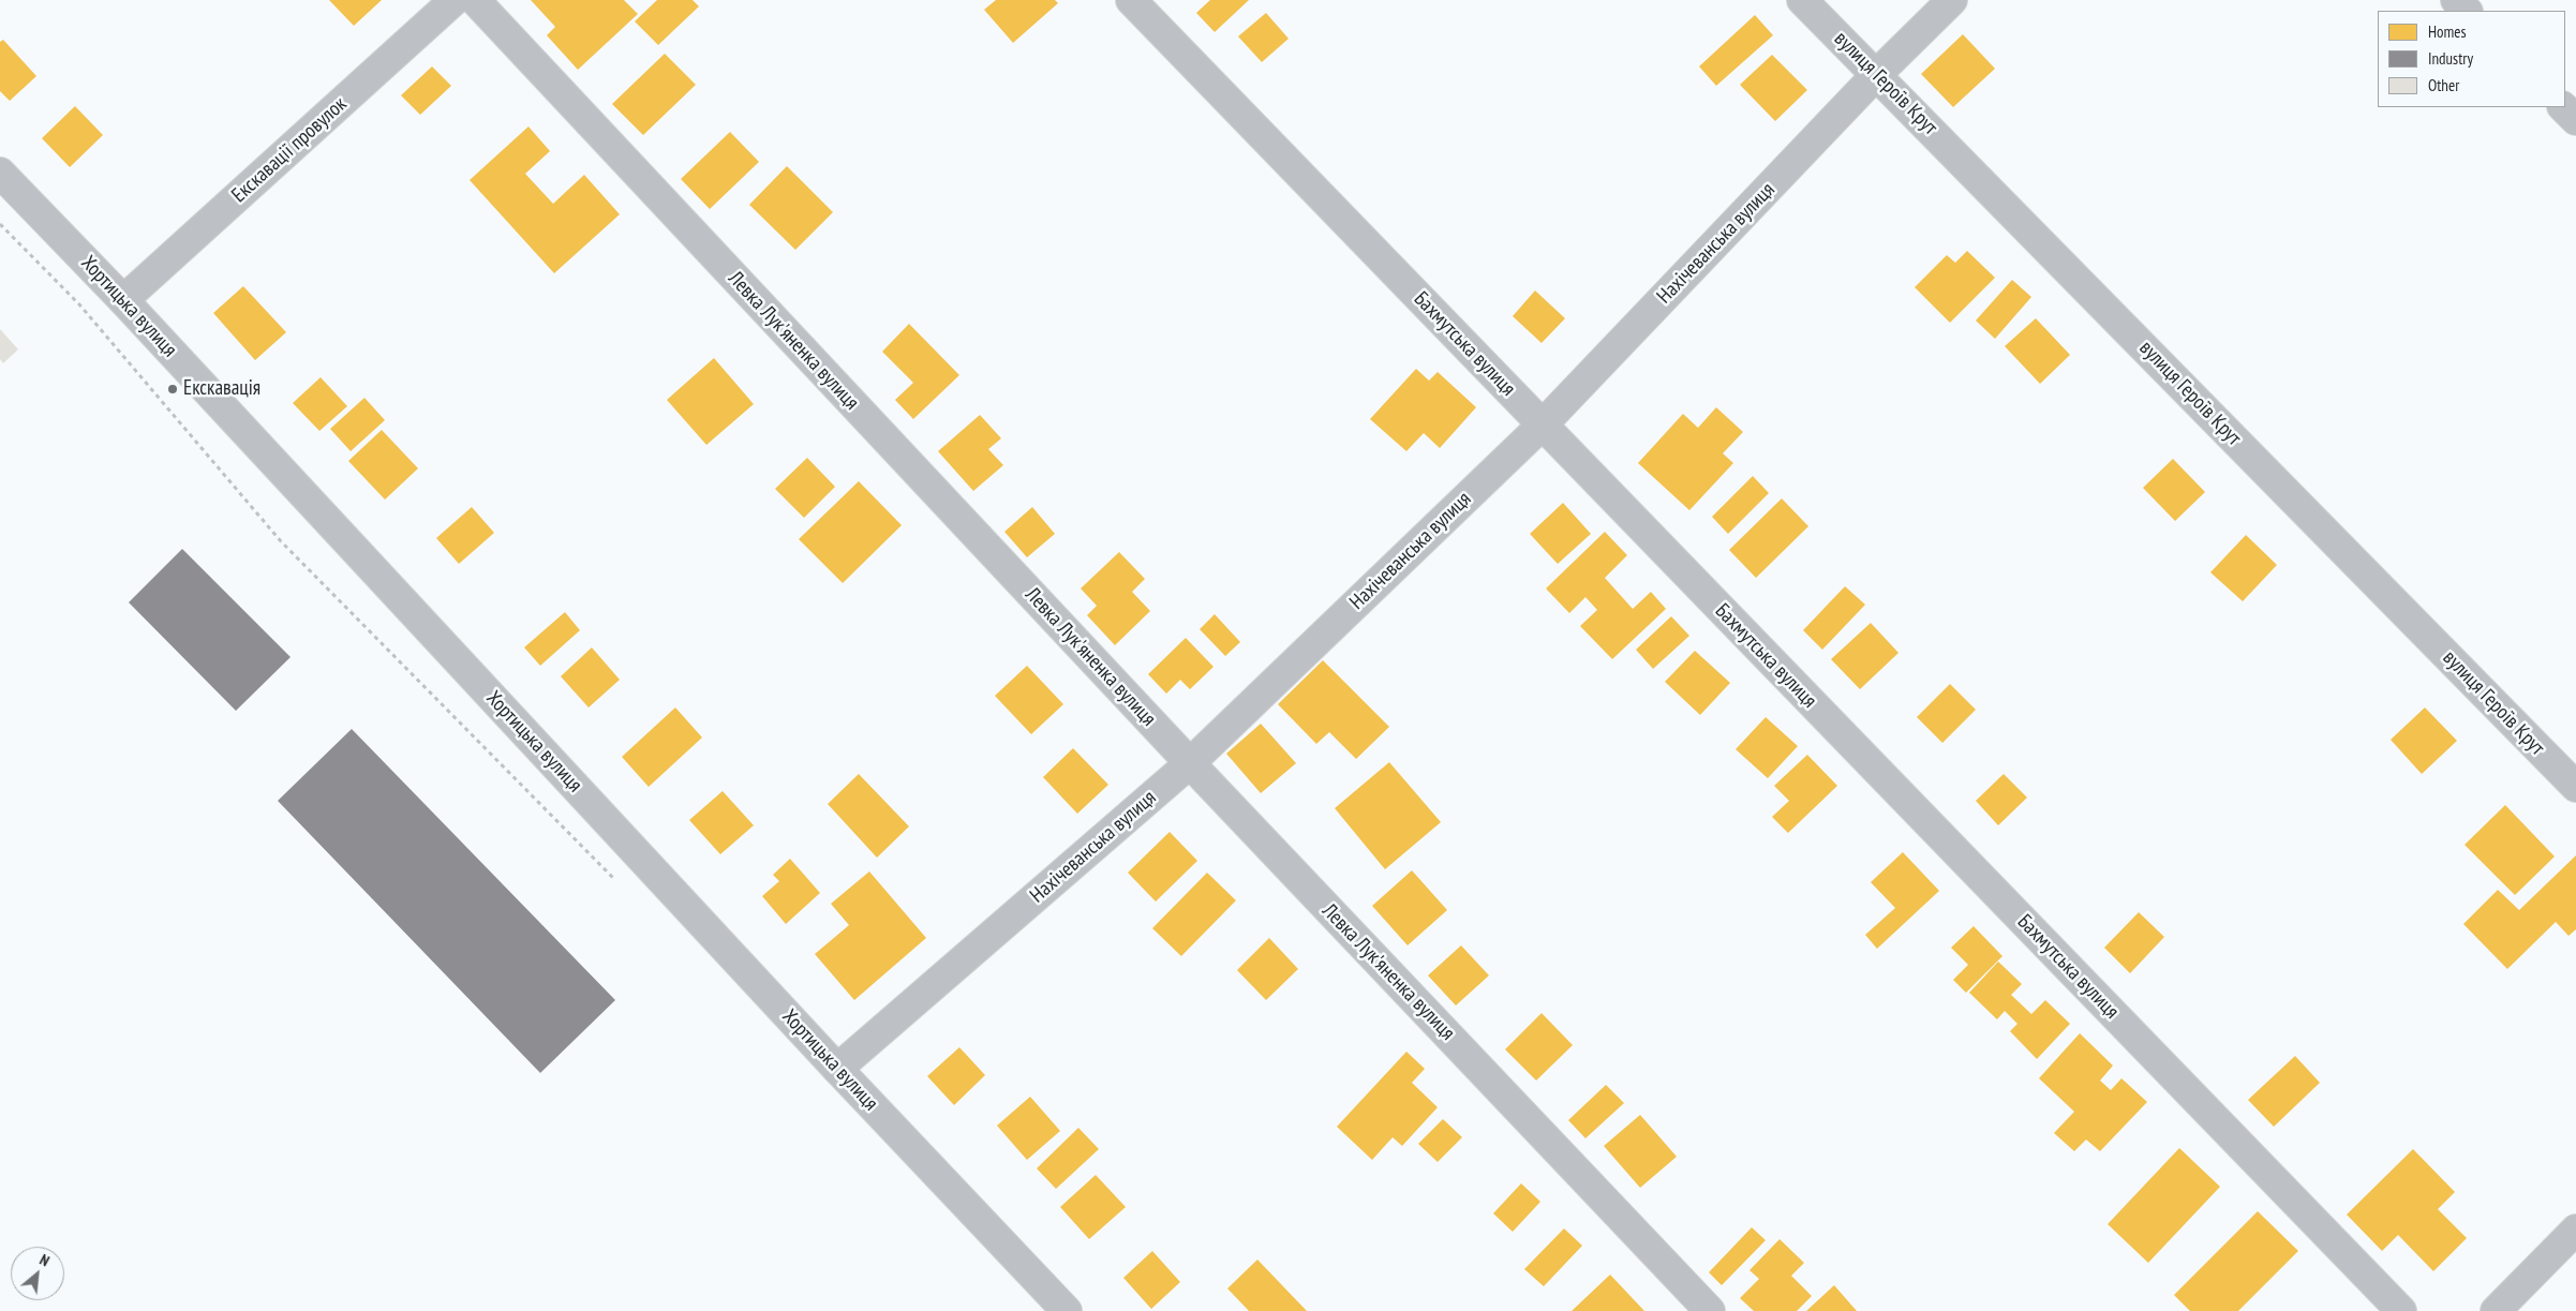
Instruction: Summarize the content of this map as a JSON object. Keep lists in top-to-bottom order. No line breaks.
{"streets":{"street":["вулиця Героїв Крут","Екскавації провулок","Нахічеванська вулиця","Хортицька вулиця","Левка Лук'яненка вулиця","Бахмутська вулиця"]},"crossings":[["вулиця Героїв Крут","Нахічеванська вулиця"],["Екскавації провулок","Хортицька вулиця"],["Нахічеванська вулиця","Хортицька вулиця"],["Нахічеванська вулиця","Левка Лук'яненка вулиця"],["Нахічеванська вулиця","Бахмутська вулиця"]],"places":["Екскавація"],"legend":["Homes","Industry","Other"],"north":"top right"}
